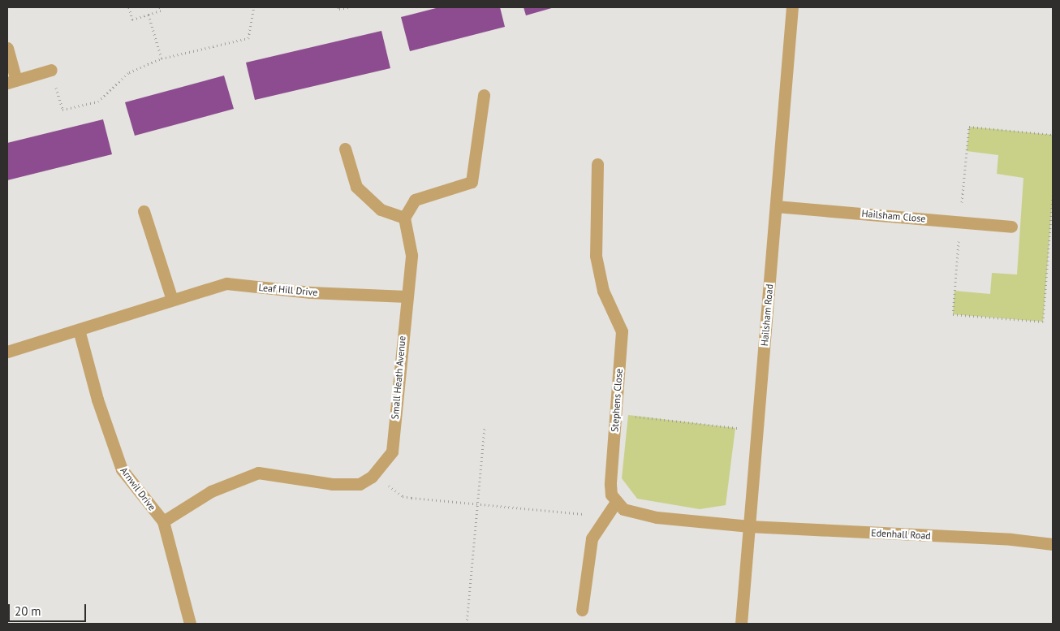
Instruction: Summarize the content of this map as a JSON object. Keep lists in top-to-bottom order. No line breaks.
{"streets":{"street":["Hailsham Close","Leaf Hill Drive","Hailsham Road","Small Heath Avenue","Stephens Close","Arnwil Drive","Edenhall Road"]},"crossings":[["Hailsham Close","Hailsham Road"],["Leaf Hill Drive","Small Heath Avenue"],["Leaf Hill Drive","Arnwil Drive"],["Hailsham Road","Edenhall Road"],["Small Heath Avenue","Arnwil Drive"]],"scale_bar":"20 m"}
